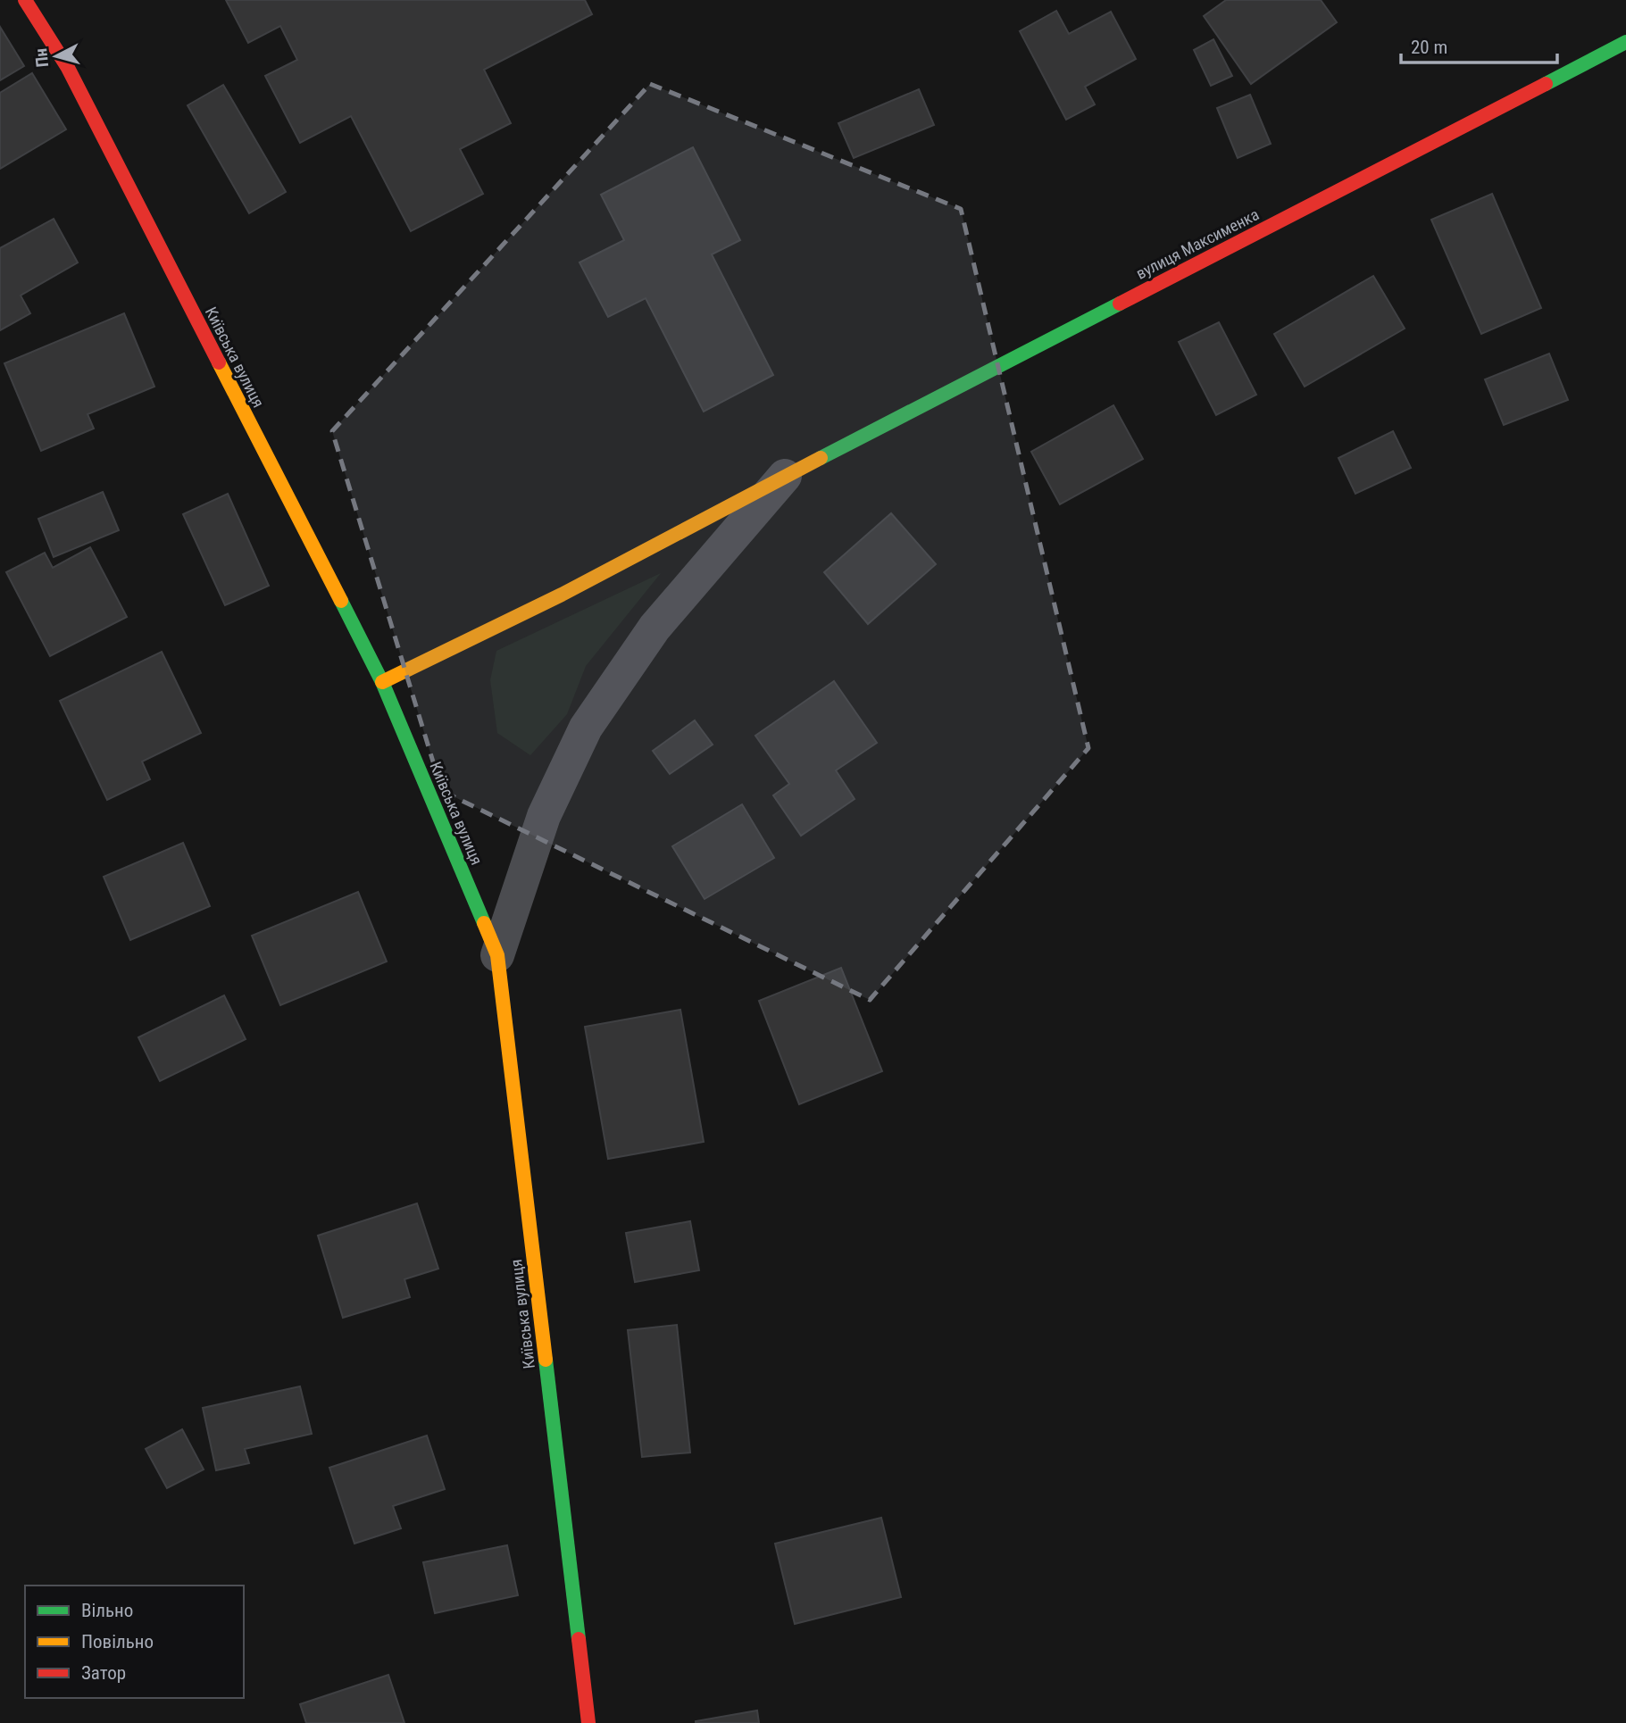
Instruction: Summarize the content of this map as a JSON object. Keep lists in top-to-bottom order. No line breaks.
{"streets":{"street":["вулиця Максименка","Київська вулиця"]},"crossings":[["вулиця Максименка","Київська вулиця"]],"legend":["Вільно","Повільно","Затор"],"scale_bar":"20 m","north":"left"}
